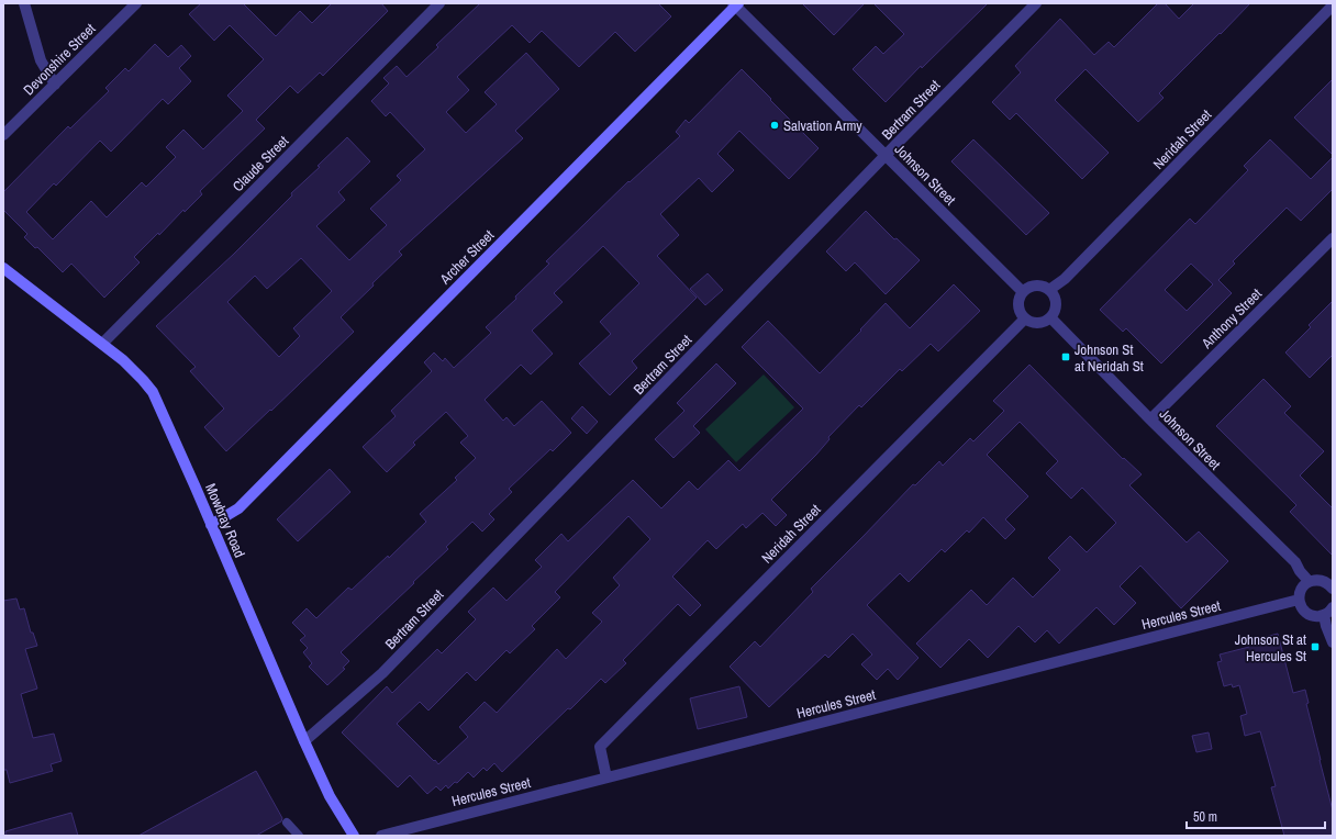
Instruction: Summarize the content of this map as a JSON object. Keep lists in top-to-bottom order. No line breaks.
{"streets":{"main road":["Archer Street","Mowbray Road"],"street":["Devonshire Street","Bertram Street","Neridah Street","Claude Street","Johnson Street","Anthony Street","Hercules Street"]},"crossings":[["Bertram Street","Johnson Street"],["Bertram Street","Mowbray Road"],["Neridah Street","Johnson Street"],["Neridah Street","Hercules Street"],["Claude Street","Mowbray Road"],["Johnson Street","Archer Street"],["Johnson Street","Anthony Street"],["Archer Street","Mowbray Road"]],"places":{"other":["Salvation Army"],"transit":["Johnson St at Neridah St","Johnson St at Hercules St"]},"scale_bar":"50 m"}
